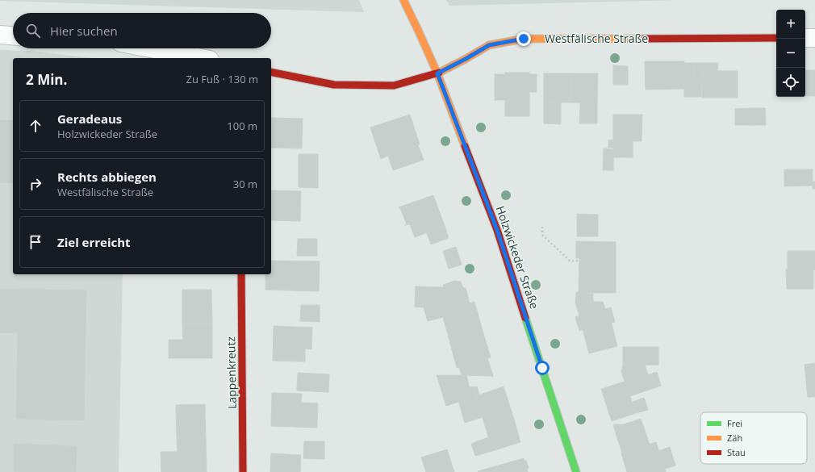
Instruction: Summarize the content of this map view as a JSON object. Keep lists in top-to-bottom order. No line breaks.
{"streets":{"street":["Westfälische Straße","Holzwickeder Straße","Lappenkreutz"]},"crossings":[["Westfälische Straße","Holzwickeder Straße"]],"legend":["Frei","Zäh","Stau"],"page":{"map_buttons":["+","−"],"search":"Hier suchen","heading":["2 Min.","Zu Fuß · 130 m"],"list":[["Geradeaus","Holzwickeder Straße","100 m"],["Rechts abbiegen","Westfälische Straße","30 m"],"Ziel erreicht"]}}
